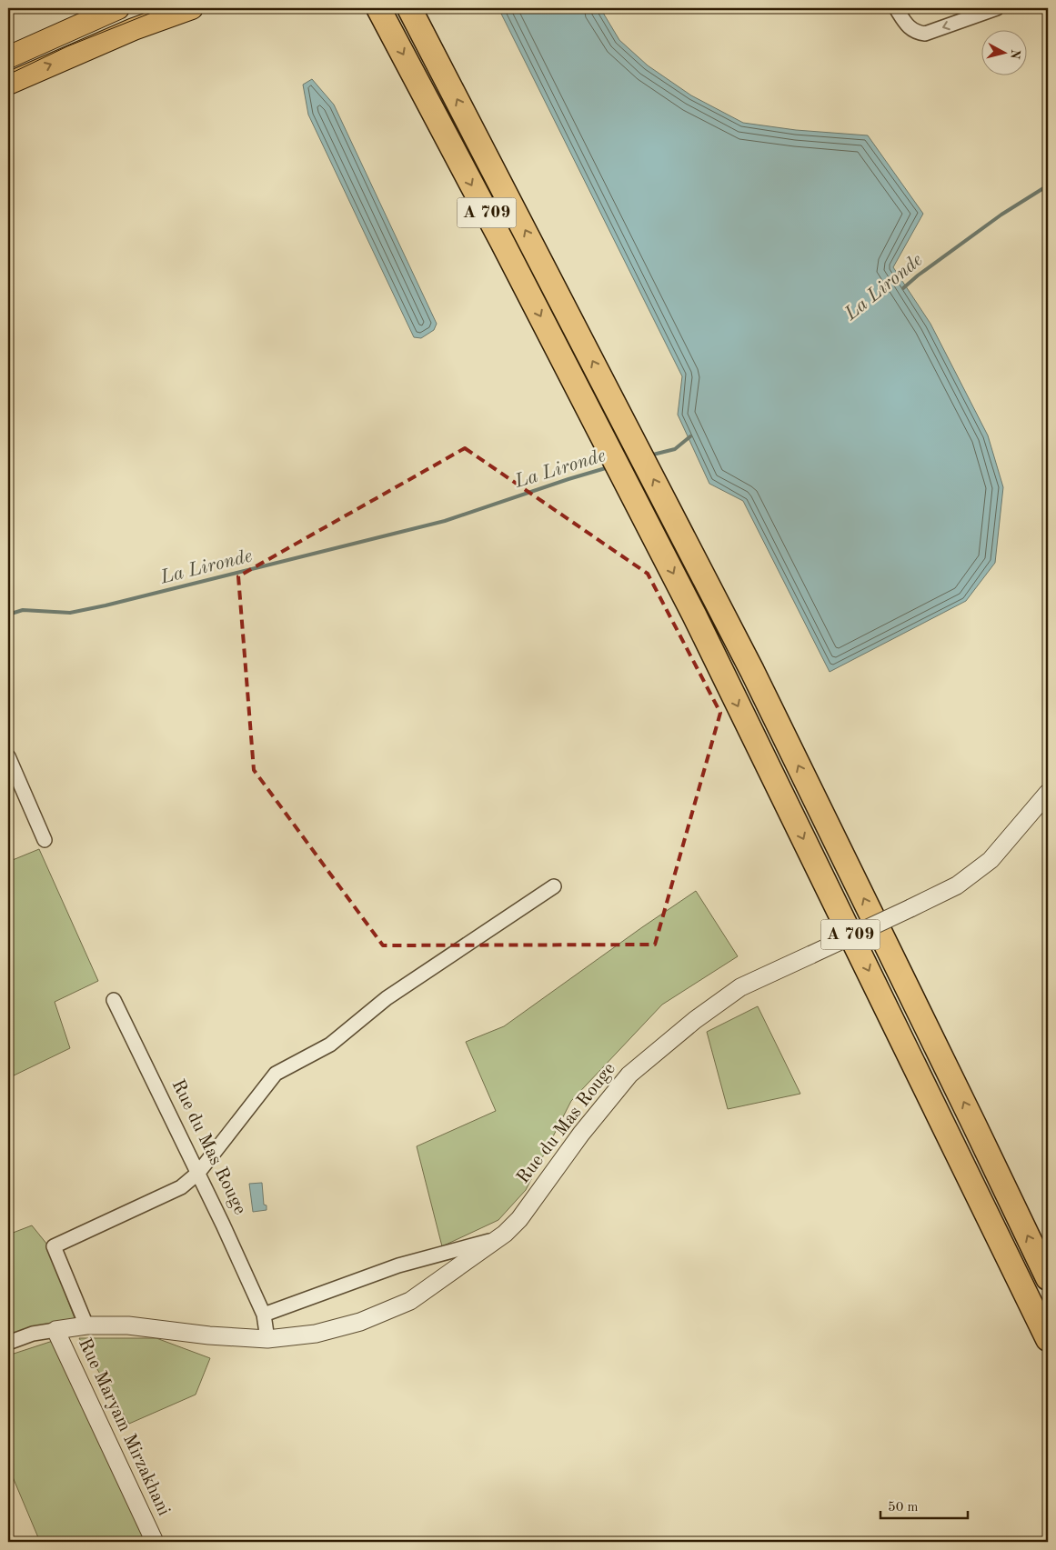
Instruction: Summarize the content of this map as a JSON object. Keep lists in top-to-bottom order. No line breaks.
{"streets":{"highway":["A 709"],"street":["Rue du Mas Rouge","Rue Maryam Mirzakhani"]},"crossings":[["Rue du Mas Rouge","Rue Maryam Mirzakhani"]],"water":["La Lironde"],"scale_bar":"50 m","north":"right"}
